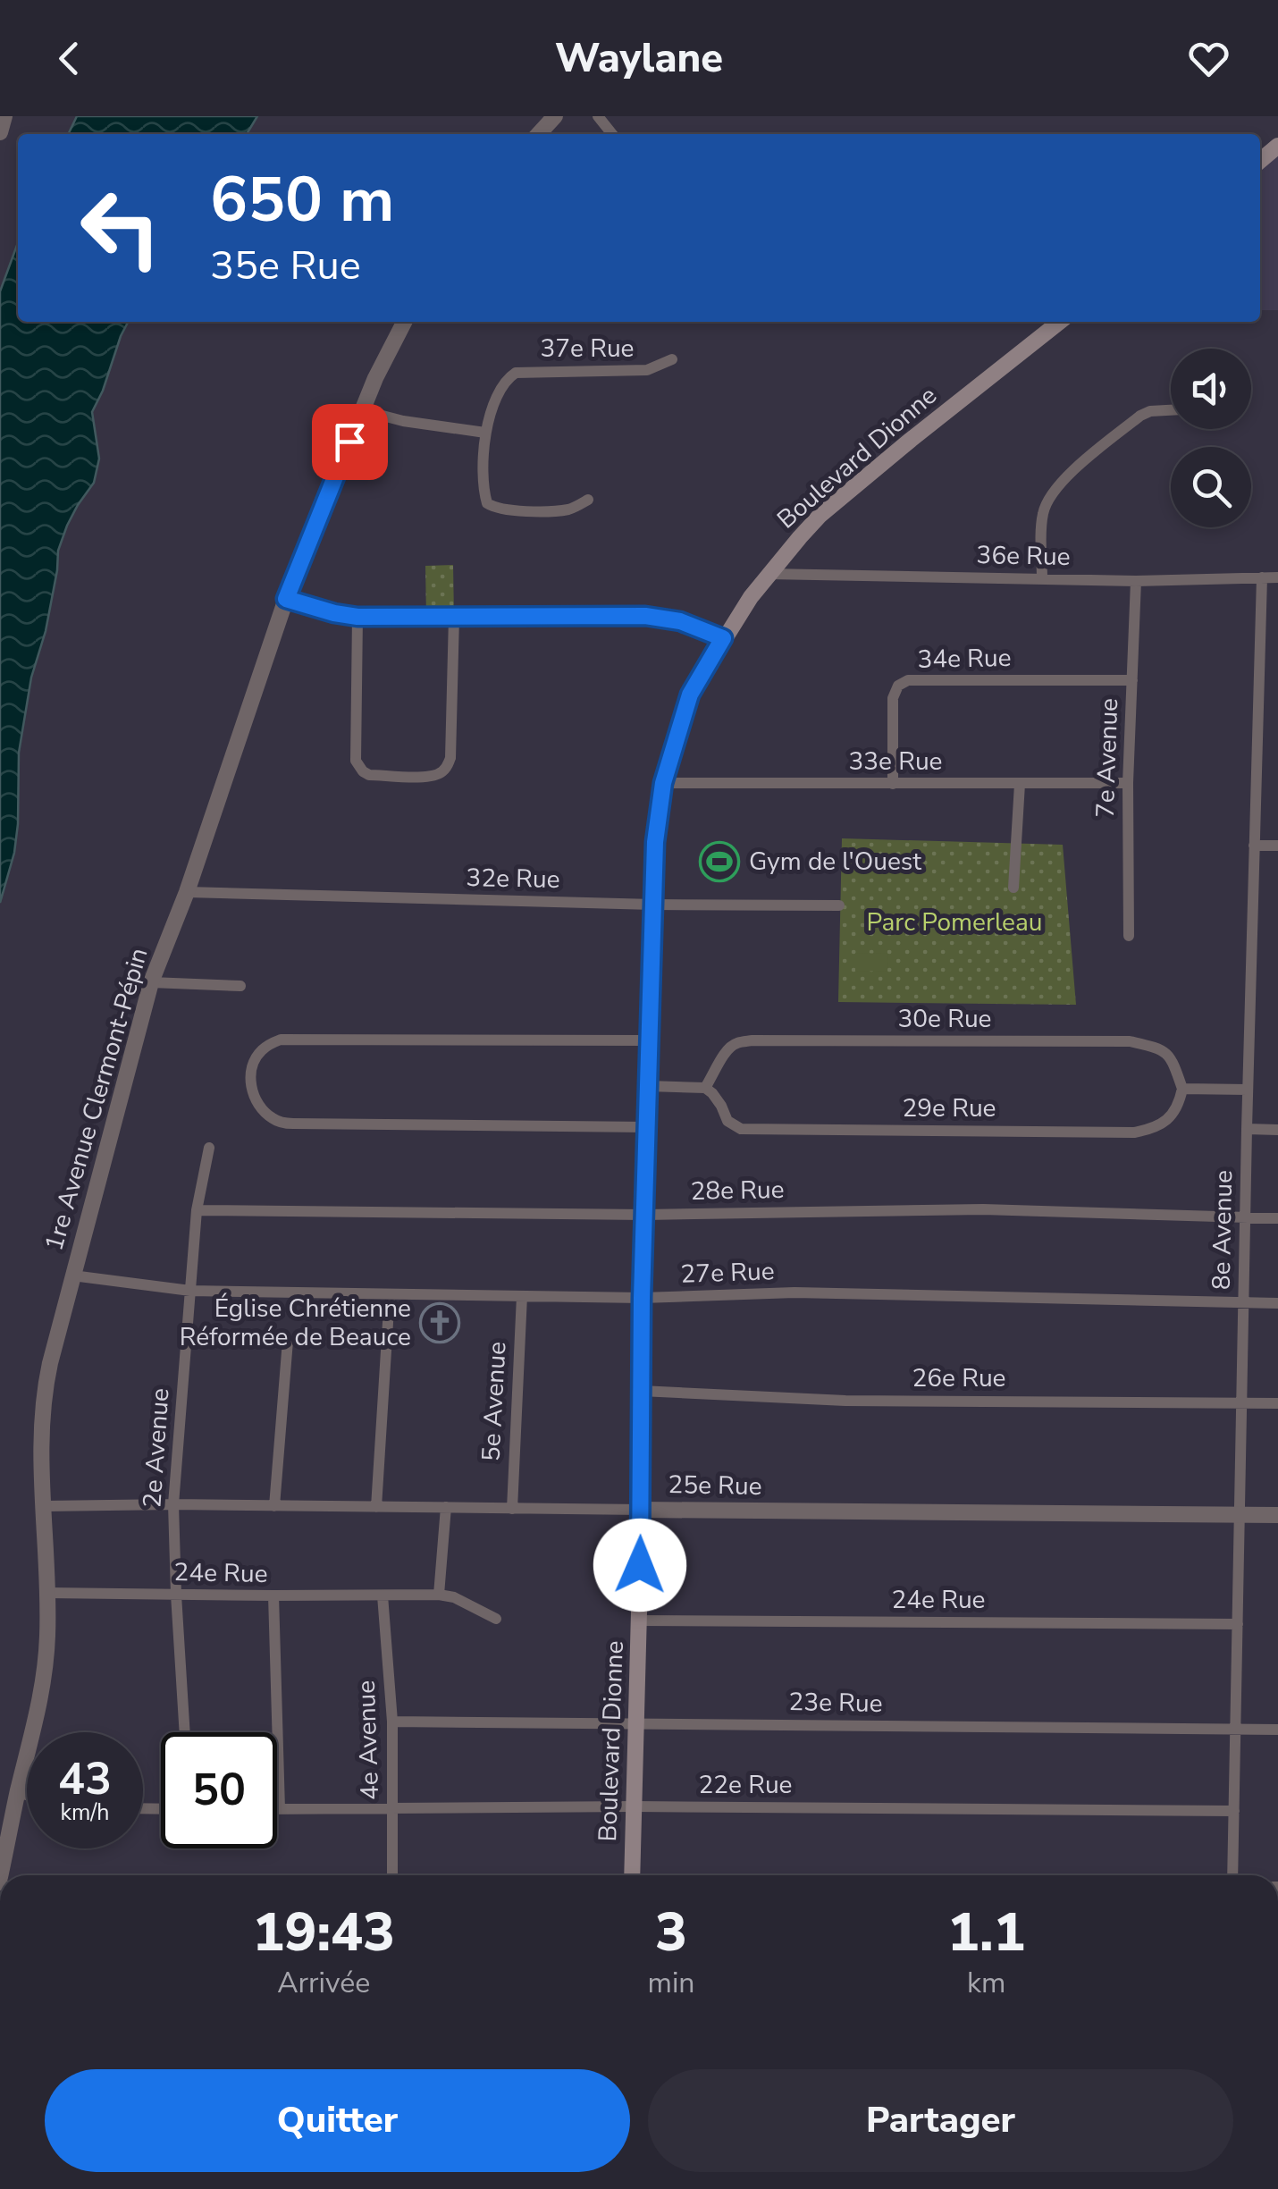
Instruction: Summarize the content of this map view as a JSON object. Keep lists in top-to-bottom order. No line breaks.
{"streets":{"main road":["Boulevard Dionne"],"street":["37e Rue","36e Rue","34e Rue","7e Avenue","33e Rue","32e Rue","30e Rue","1re Avenue Clermont-Pépin","29e Rue","28e Rue","8e Avenue","27e Rue","26e Rue","5e Avenue","2e Avenue","25e Rue","24e Rue","23e Rue","4e Avenue","22e Rue"]},"crossings":[["Boulevard Dionne","36e Rue"],["Boulevard Dionne","33e Rue"],["Boulevard Dionne","32e Rue"],["Boulevard Dionne","28e Rue"],["Boulevard Dionne","27e Rue"],["Boulevard Dionne","26e Rue"],["Boulevard Dionne","25e Rue"],["Boulevard Dionne","24e Rue"],["Boulevard Dionne","23e Rue"],["Boulevard Dionne","22e Rue"],["36e Rue","7e Avenue"],["36e Rue","8e Avenue"],["34e Rue","7e Avenue"],["34e Rue","33e Rue"],["7e Avenue","33e Rue"],["32e Rue","1re Avenue Clermont-Pépin"],["30e Rue","29e Rue"],["1re Avenue Clermont-Pépin","27e Rue"],["1re Avenue Clermont-Pépin","25e Rue"],["1re Avenue Clermont-Pépin","24e Rue"],["28e Rue","8e Avenue"],["28e Rue","2e Avenue"],["8e Avenue","27e Rue"],["8e Avenue","26e Rue"],["8e Avenue","25e Rue"],["8e Avenue","24e Rue"],["8e Avenue","23e Rue"],["8e Avenue","22e Rue"],["27e Rue","5e Avenue"],["27e Rue","2e Avenue"],["5e Avenue","25e Rue"],["2e Avenue","25e Rue"],["2e Avenue","24e Rue"],["24e Rue","4e Avenue"],["23e Rue","4e Avenue"],["4e Avenue","22e Rue"]],"parks":["Parc Pomerleau"],"places":{"sports":["Gym de l'Ouest"],"church":["Église Chrétienne Réformée de Beauce"]},"page":{"header":"Waylane","turn":["650 m","35e Rue"],"speed":"43 km/h","limit":"50","eta":["19:43","Arrivée","3","min","1.1","km"],"buttons":["Quitter","Partager"]}}
